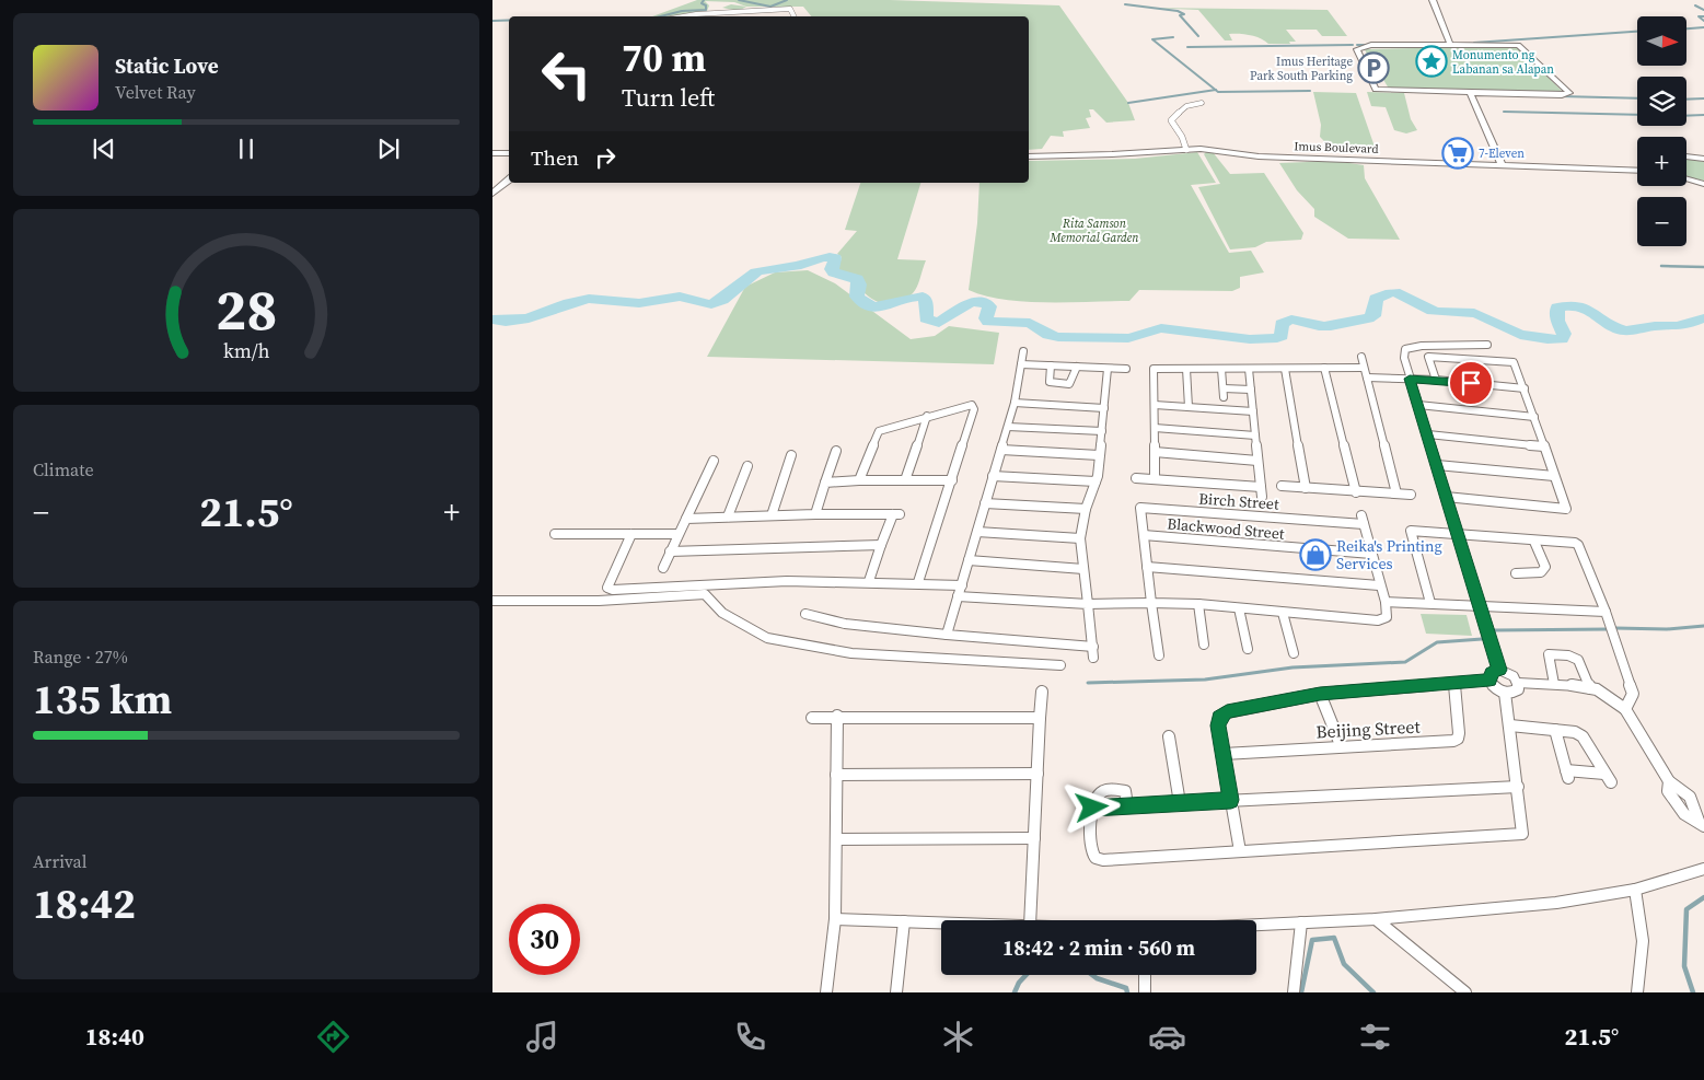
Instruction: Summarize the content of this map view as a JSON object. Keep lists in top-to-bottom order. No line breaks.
{"streets":{"main road":["Imus Boulevard"],"street":["Birch Street","Blackwood Street","Beijing Street"]},"crossings":[["Birch Street","Blackwood Street"]],"parks":["Rita Samson Memorial Garden"],"places":{"place":["Monumento ng Labanan sa Alapan"],"parking":["Imus Heritage Park South Parking"],"supermarket":["7-Eleven"],"shop":["Reika's Printing Services"]},"north":"right","page":{"map_buttons":["+","−"],"turn":["70 m","Turn left"],"song":["Static Love","Velvet Ray"],"then":"Then","tile":["Climate",["Range · 27%","135 km"],["Arrival","18:42"]],"heat":["−","21.5°","+"],"limit":"30","trip":"18:42 · 2 min · 560 m","tabs":["18:40","21.5°"],"gauge":["28","km/h"]}}
